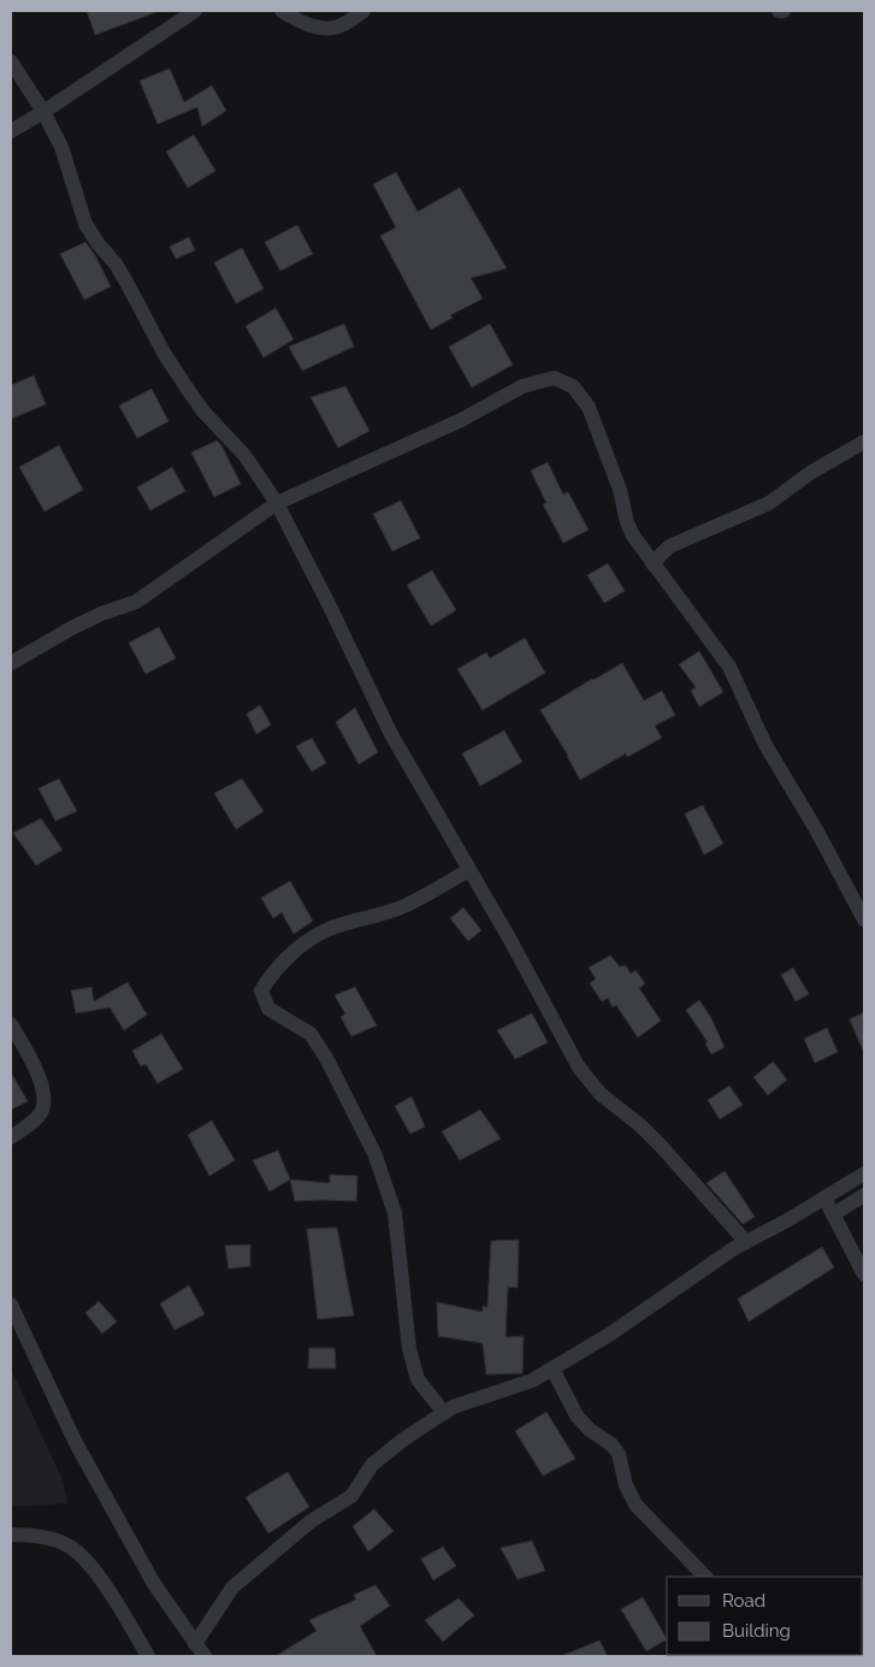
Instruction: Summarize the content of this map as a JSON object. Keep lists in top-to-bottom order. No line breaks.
{"legend":["Road","Building"]}
